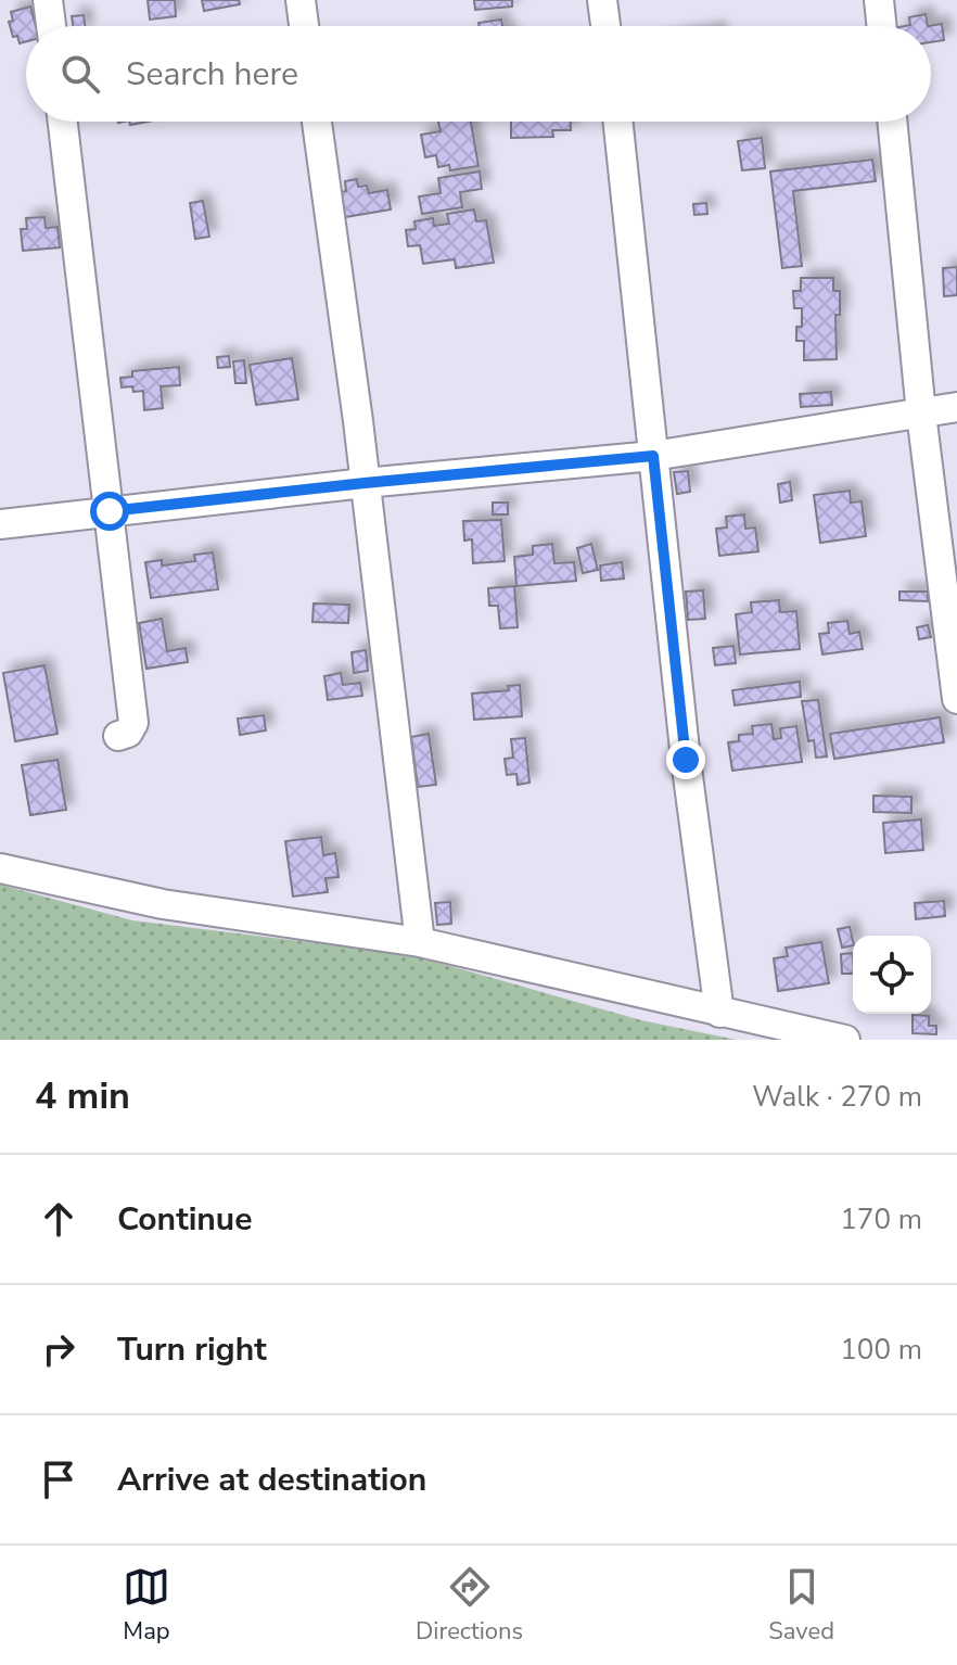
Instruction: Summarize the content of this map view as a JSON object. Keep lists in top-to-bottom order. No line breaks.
{"page":{"search":"Search here","heading":["4 min","Walk · 270 m"],"list":[["Continue","170 m"],["Turn right","100 m"],"Arrive at destination"],"nav":["Map","Directions","Saved"]}}
